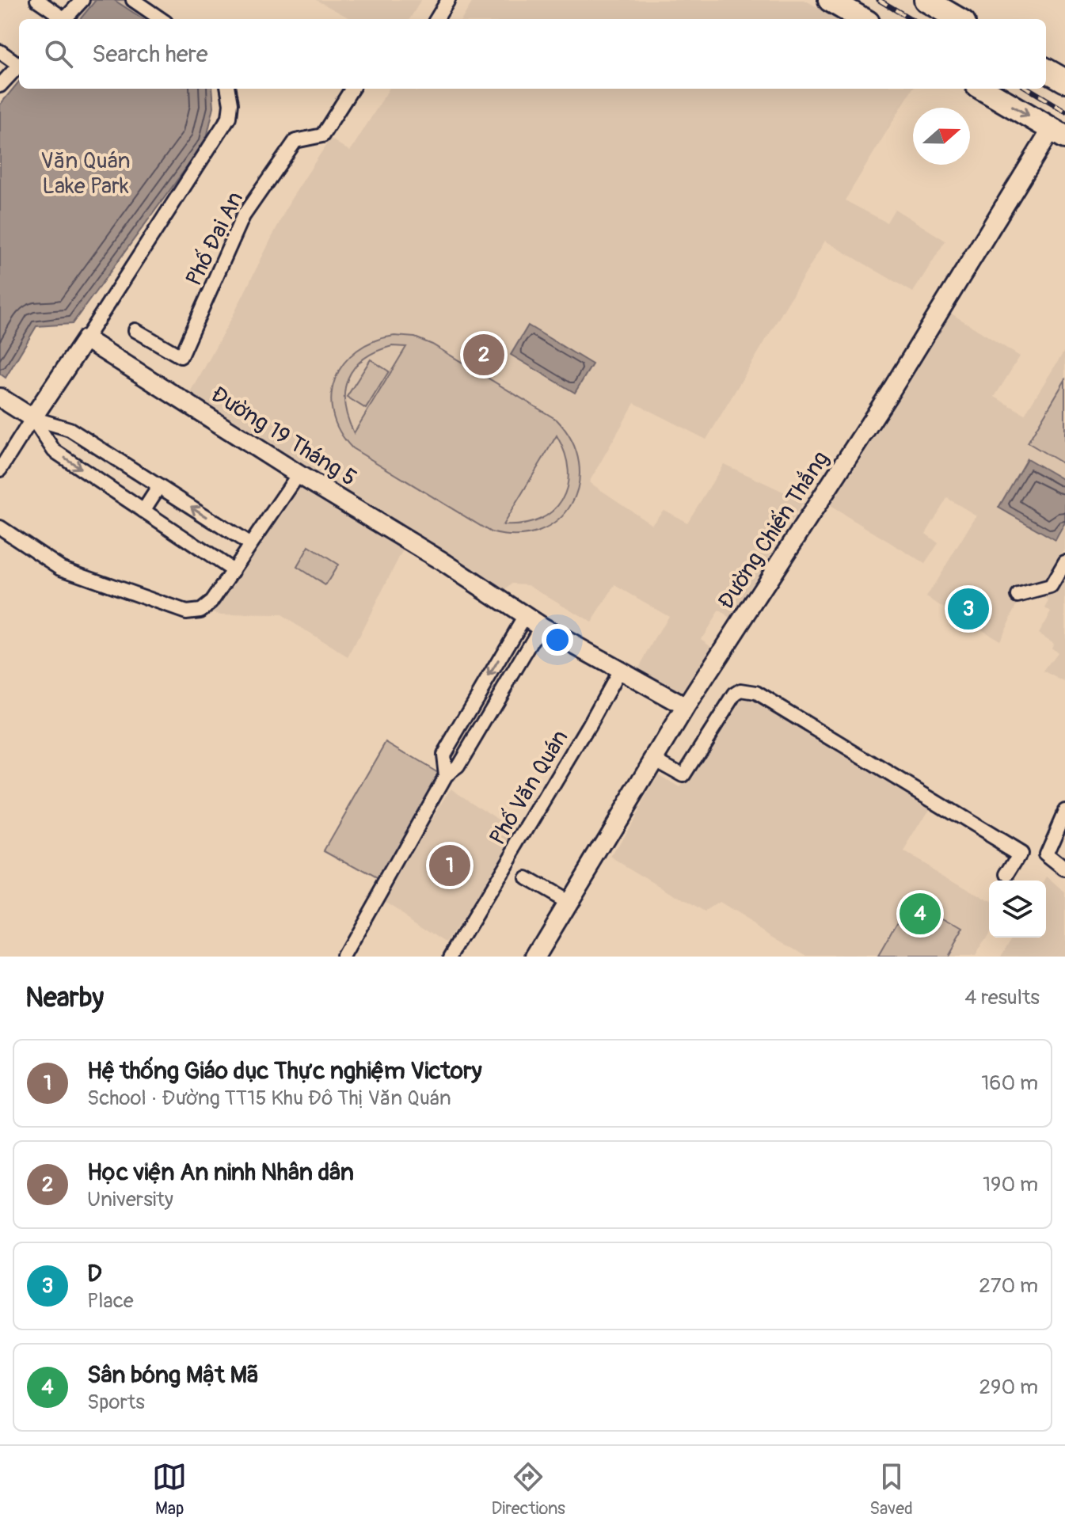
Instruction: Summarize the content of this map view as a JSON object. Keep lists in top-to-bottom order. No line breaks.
{"streets":{"street":["Phố Đại An","Đường 19 Tháng 5","Đường Chiến Thắng","Phố Văn Quán"]},"crossings":[["Đường 19 Tháng 5","Đường Chiến Thắng"],["Đường 19 Tháng 5","Phố Văn Quán"]],"parks":["Văn Quán Lake Park"],"north":"right","page":{"search":"Search here","pins":["2","3","1","4"],"heading":["Nearby","4 results"],"list":[{"mark":"1","name":"Hệ thống Giáo dục Thực nghiệm Victory","note":"School · Đường TT15 Khu Đô Thị Văn Quán","value":"160 m"},{"mark":"2","name":"Học viện An ninh Nhân dân","note":"University","value":"190 m"},{"mark":"3","name":"D","note":"Place","value":"270 m"},{"mark":"4","name":"Sân bóng Mật Mã","note":"Sports","value":"290 m"}],"nav":["Map","Directions","Saved"]}}
